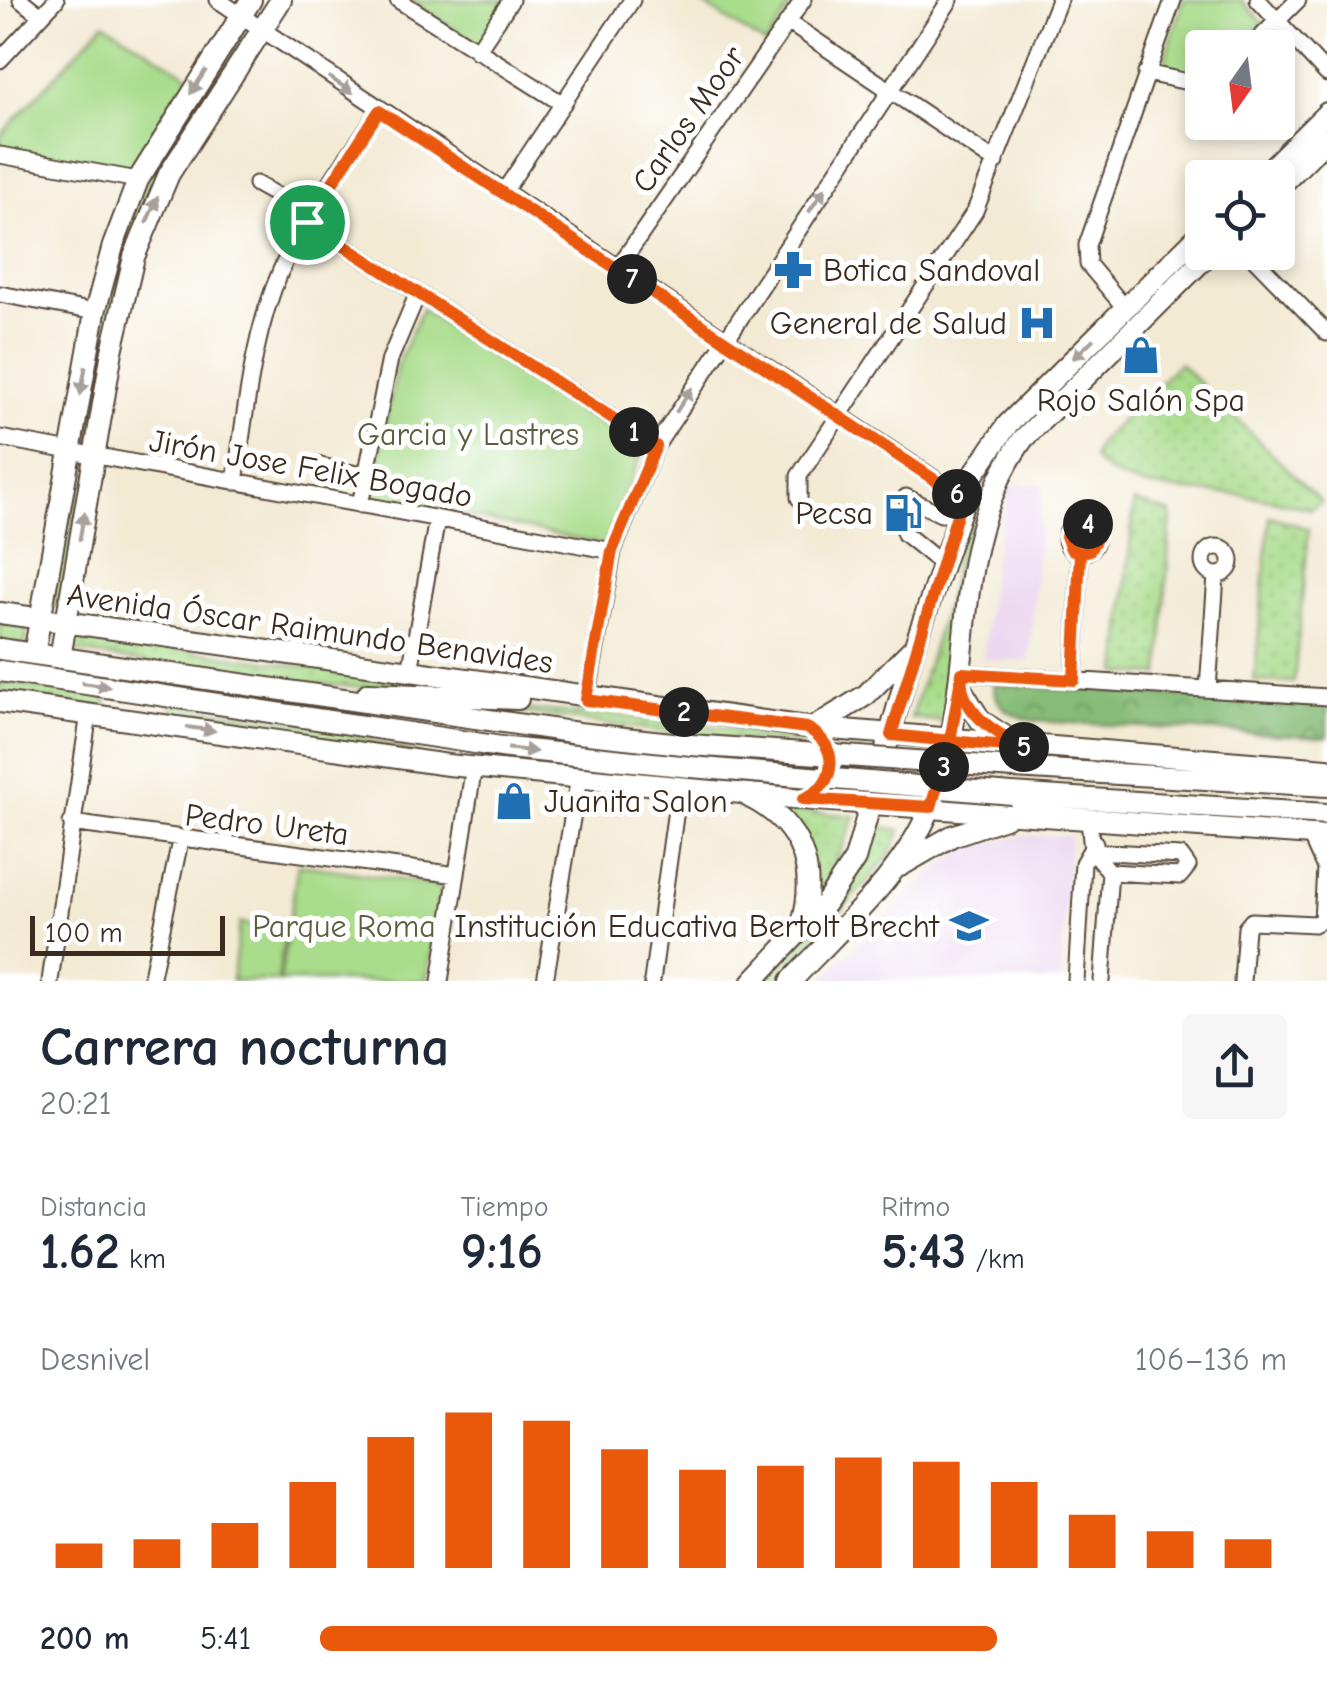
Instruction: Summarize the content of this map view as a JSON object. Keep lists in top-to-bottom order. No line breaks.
{"streets":{"main road":["Avenida Óscar Raimundo Benavides"],"street":["Carlos Moor","Jirón Jose Felix Bogado","Pedro Ureta"]},"parks":["Garcia y Lastres","Parque Roma"],"places":{"pharmacy":["Botica Sandoval"],"hospital":["General de Salud"],"shop":["Rojo Salón Spa","Juanita Salon"],"fuel station":["Pecsa"],"school or university":["Institución Educativa Bertolt Brecht"]},"scale_bar":"100 m","north":"bottom","page":{"pins":["7","1","6","4","2","5","3"],"scale":"100 m","heading":["Carrera nocturna","20:21"],"stats":[["Distancia","1.62 km"],["Tiempo","9:16"],["Ritmo","5:43 /km"]],"chart":["Desnivel","106–136 m"],"list":[{"name":"200 m","note":"5:41"}]}}
